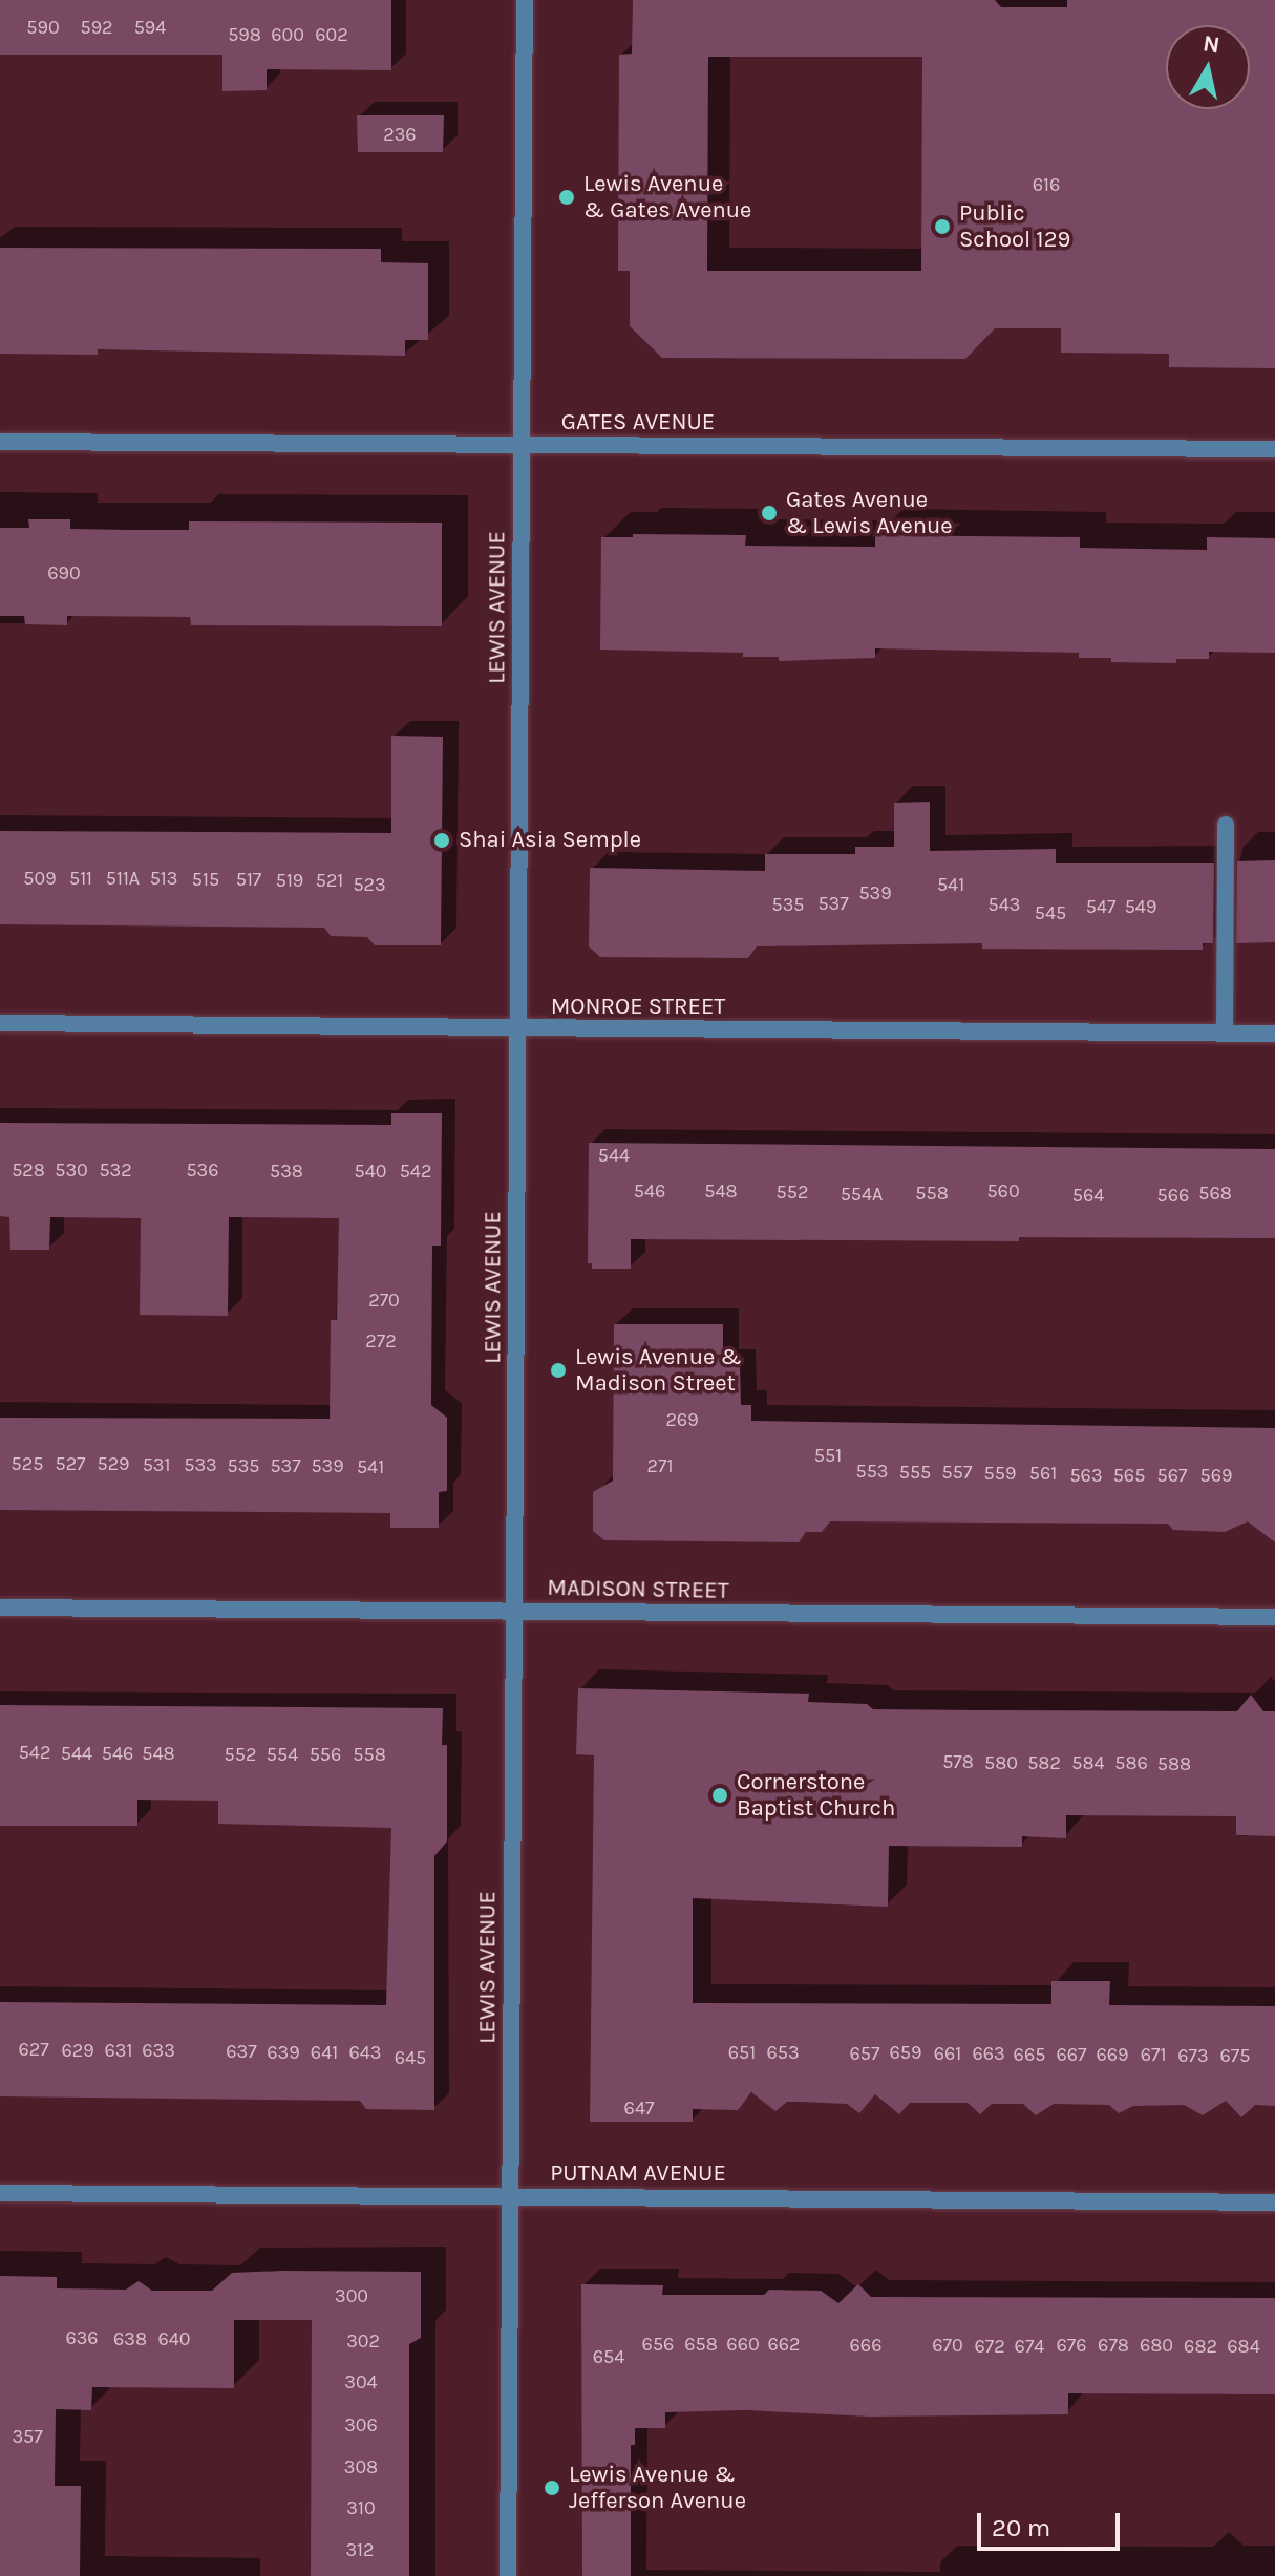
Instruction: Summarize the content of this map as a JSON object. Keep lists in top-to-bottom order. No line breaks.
{"streets":{"street":["GATES AVENUE","LEWIS AVENUE","MONROE STREET","MADISON STREET","PUTNAM AVENUE"]},"crossings":[["GATES AVENUE","LEWIS AVENUE"],["LEWIS AVENUE","MONROE STREET"],["LEWIS AVENUE","MADISON STREET"],["LEWIS AVENUE","PUTNAM AVENUE"]],"places":["Lewis Avenue & Gates Avenue","Public School 129","Gates Avenue & Lewis Avenue","Shai Asia Semple","Lewis Avenue & Madison Street","Cornerstone Baptist Church","Lewis Avenue & Jefferson Avenue"],"house_numbers":["590","592","594","598","600","602","236","616","690","509","511","511A","513","515","517","519","521","523","541","539","537","535","543","547","549","545","544","528","530","532","536","538","540","542","546","548","560","552","558","568","554A","564","566","270","272","269","551","525","527","529","531","533","535","537","539","271","541","553","555","557","559","561","563","565","567","569","542","544","546","548","552","554","556","558","578","580","582","584","586","588","627","629","631","633","637","639","641","643","651","653","659","657","661","663","665","667","669","671","673","675","645","647","300","636","638","640","302","656","658","660","662","666","670","676","678","680","672","674","682","684","654","304","306","357","308","310","312"],"scale_bar":"20 m","north":"top"}
